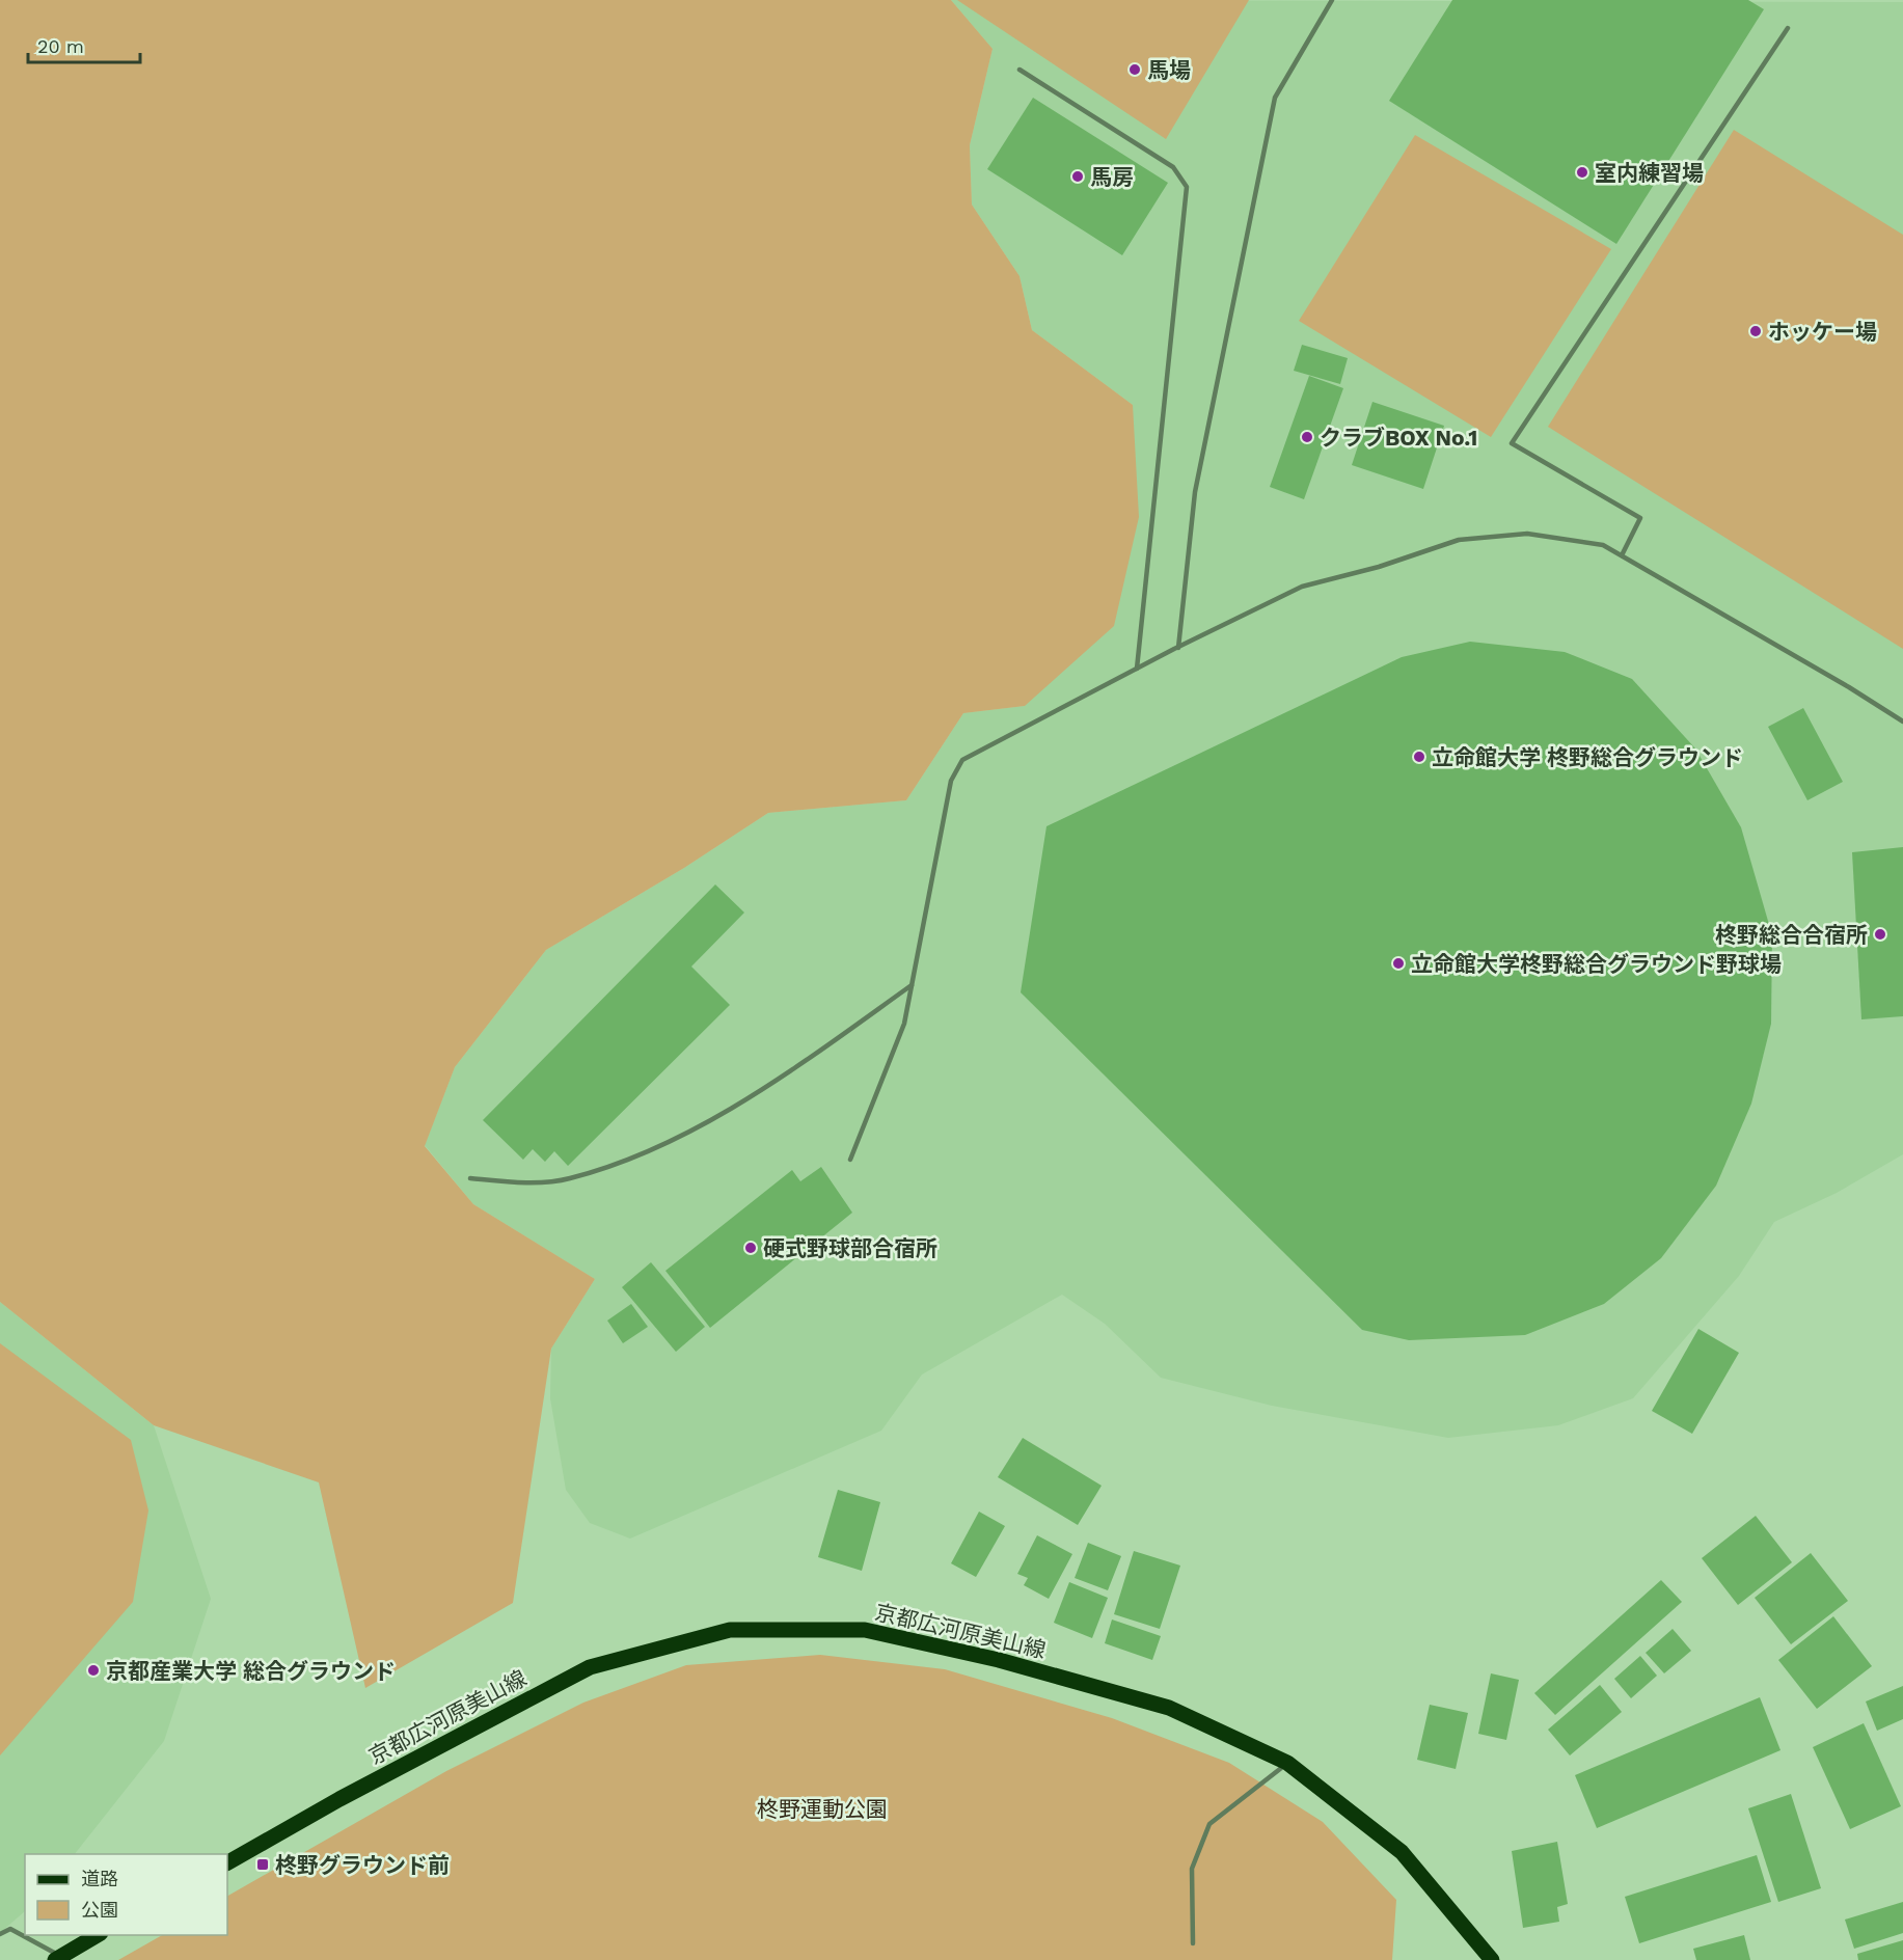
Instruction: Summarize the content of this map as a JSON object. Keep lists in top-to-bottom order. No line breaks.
{"streets":{"main road":["京都広河原美山線"]},"parks":["柊野運動公園"],"places":{"other":["馬場","室内練習場","馬房","ホッケー場","クラブBOX No.1","立命館大学 柊野総合グラウンド","柊野総合合宿所","立命館大学柊野総合グラウンド野球場","硬式野球部合宿所","京都産業大学 総合グラウンド"],"transit":["柊野グラウンド前"]},"legend":["道路","公園"],"scale_bar":"20 m"}
